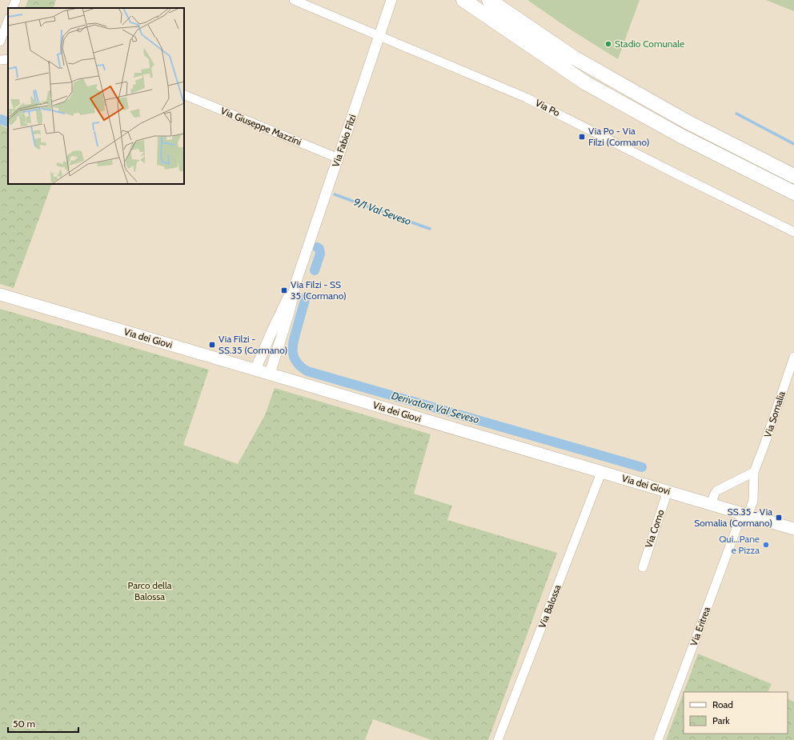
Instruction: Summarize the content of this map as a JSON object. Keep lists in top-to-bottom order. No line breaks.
{"streets":{"main road":["Via dei Giovi"],"street":["Via Po","Via Giuseppe Mazzini","Via Fabio Filzi","Via Somalia","Via Como","Via Balossa","Via Eritrea"]},"crossings":[["Via Po","Via Fabio Filzi"],["Via Giuseppe Mazzini","Via Fabio Filzi"],["Via Fabio Filzi","Via dei Giovi"],["Via dei Giovi","Via Somalia"],["Via dei Giovi","Via Como"],["Via dei Giovi","Via Balossa"],["Via dei Giovi","Via Eritrea"],["Via Somalia","Via Eritrea"]],"water":["9/1 Val Seveso","Derivatore Val Seveso"],"parks":["Parco della Balossa"],"places":{"other":["Stadio Comunale","Qui...Pane e Pizza"],"transit":["Via Po - Via Filzi (Cormano)","Via Filzi - SS 35 (Cormano)","Via Filzi - SS.35 (Cormano)","SS.35 - Via Somalia (Cormano)"]},"legend":["Road","Park"],"scale_bar":"50 m"}
